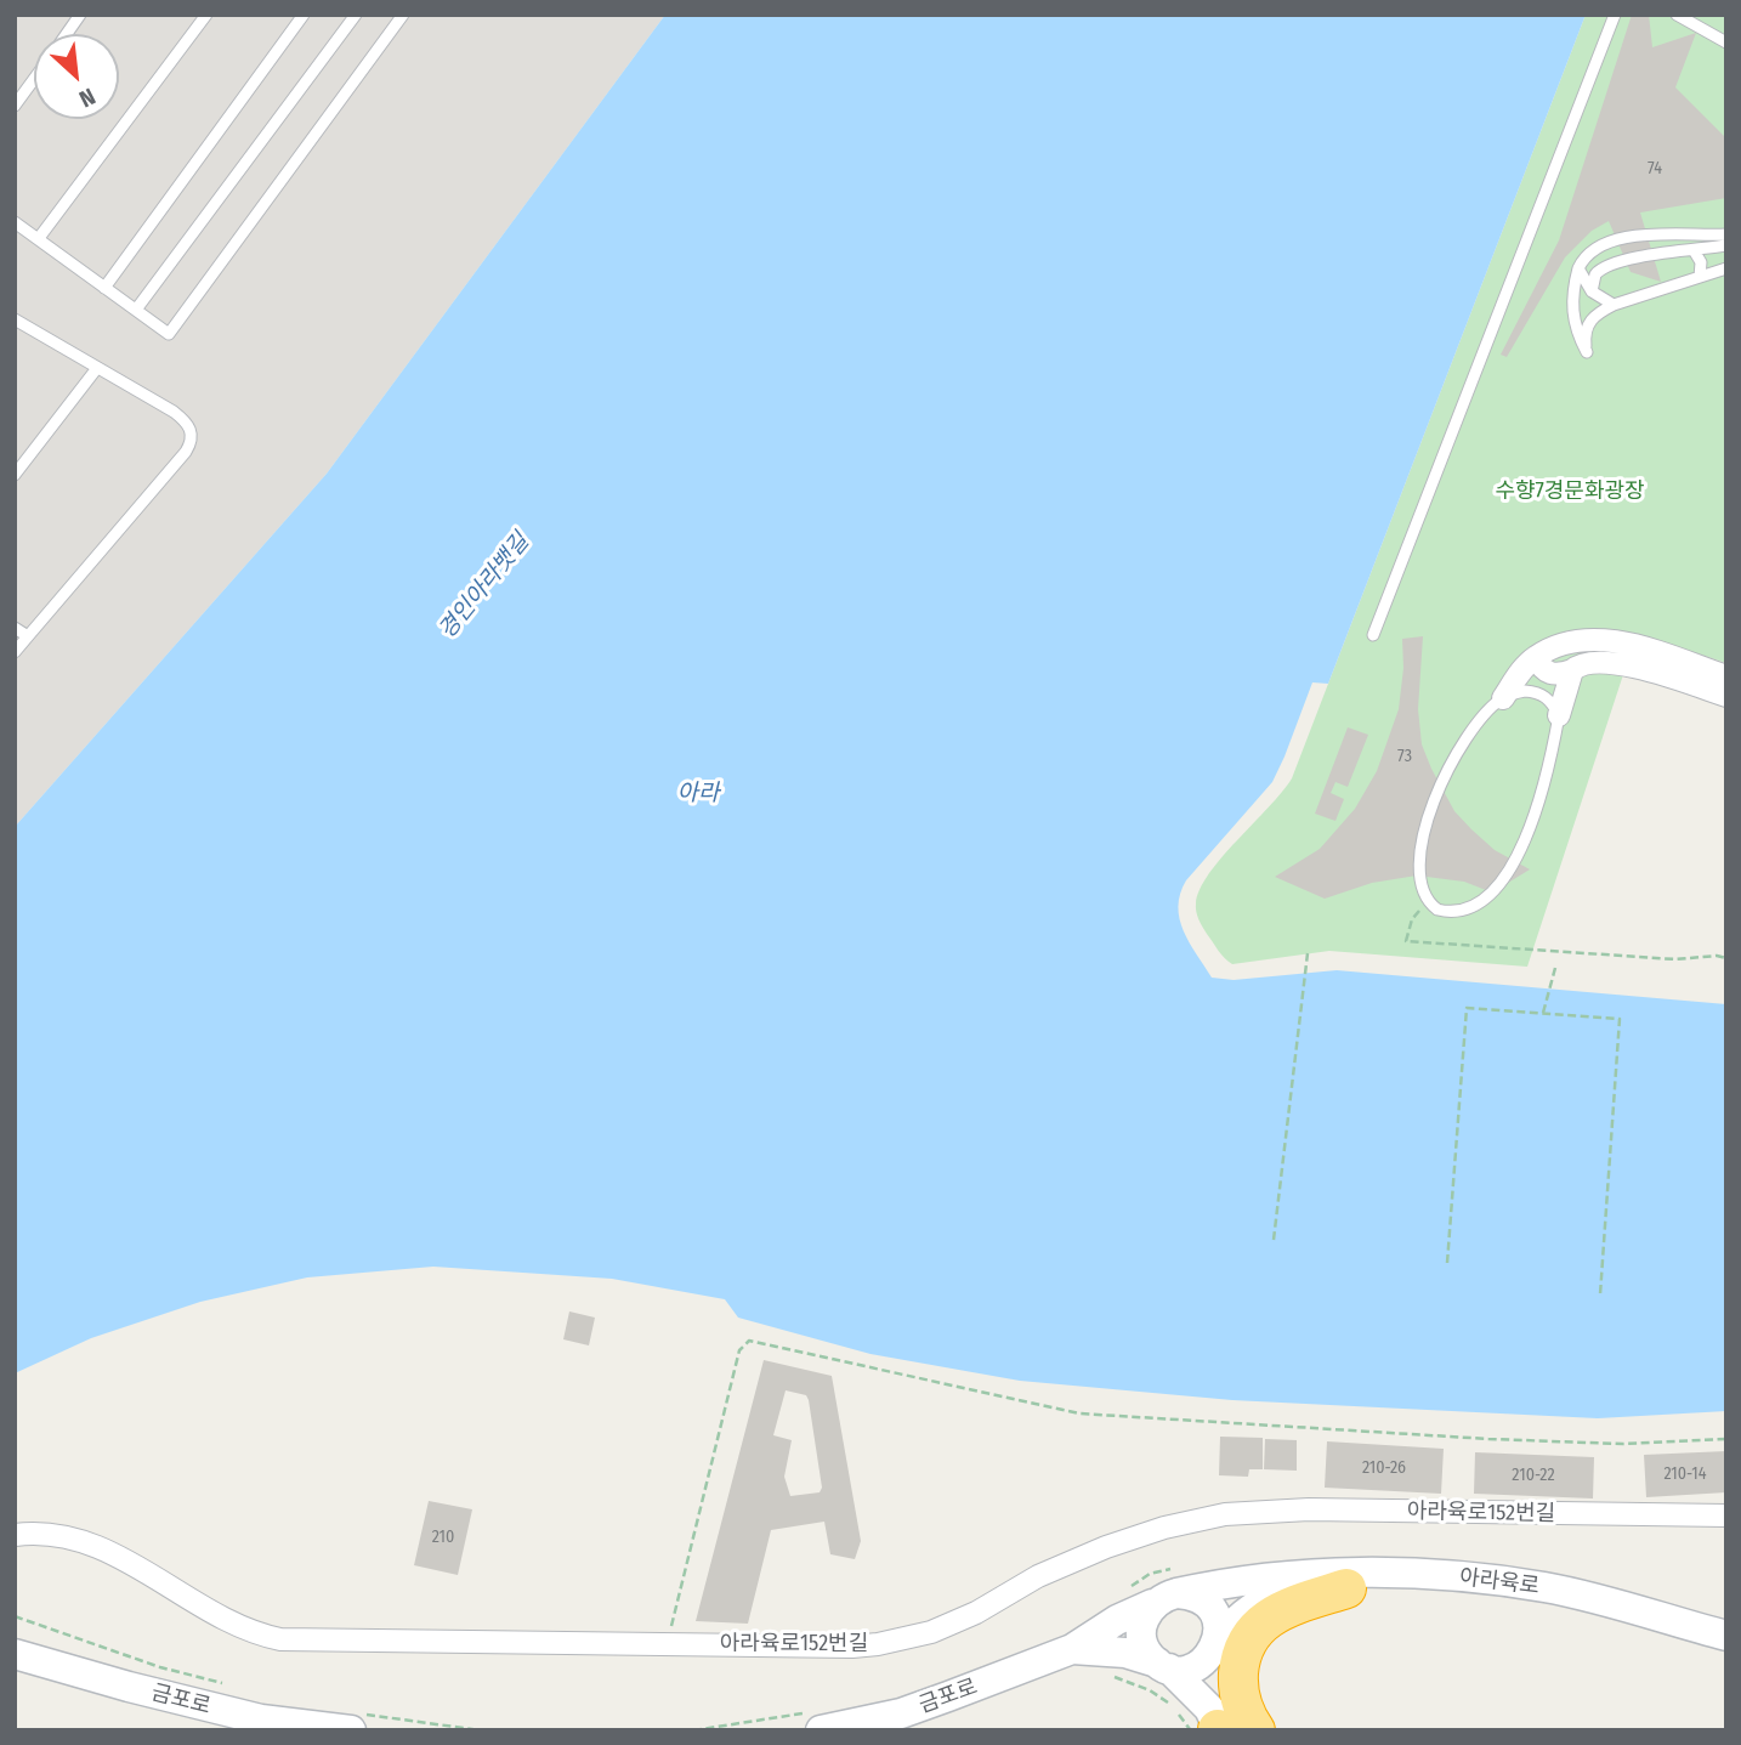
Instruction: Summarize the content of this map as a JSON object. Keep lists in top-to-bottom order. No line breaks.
{"streets":{"street":["아라육로152번길","아라육로","금포로"]},"crossings":[["아라육로","금포로"]],"water":["경인아라뱃길","아라"],"parks":["수향7경문화광장"],"house_numbers":["74","73","210-26","210-14","210-22","210"],"north":"bottom right"}
